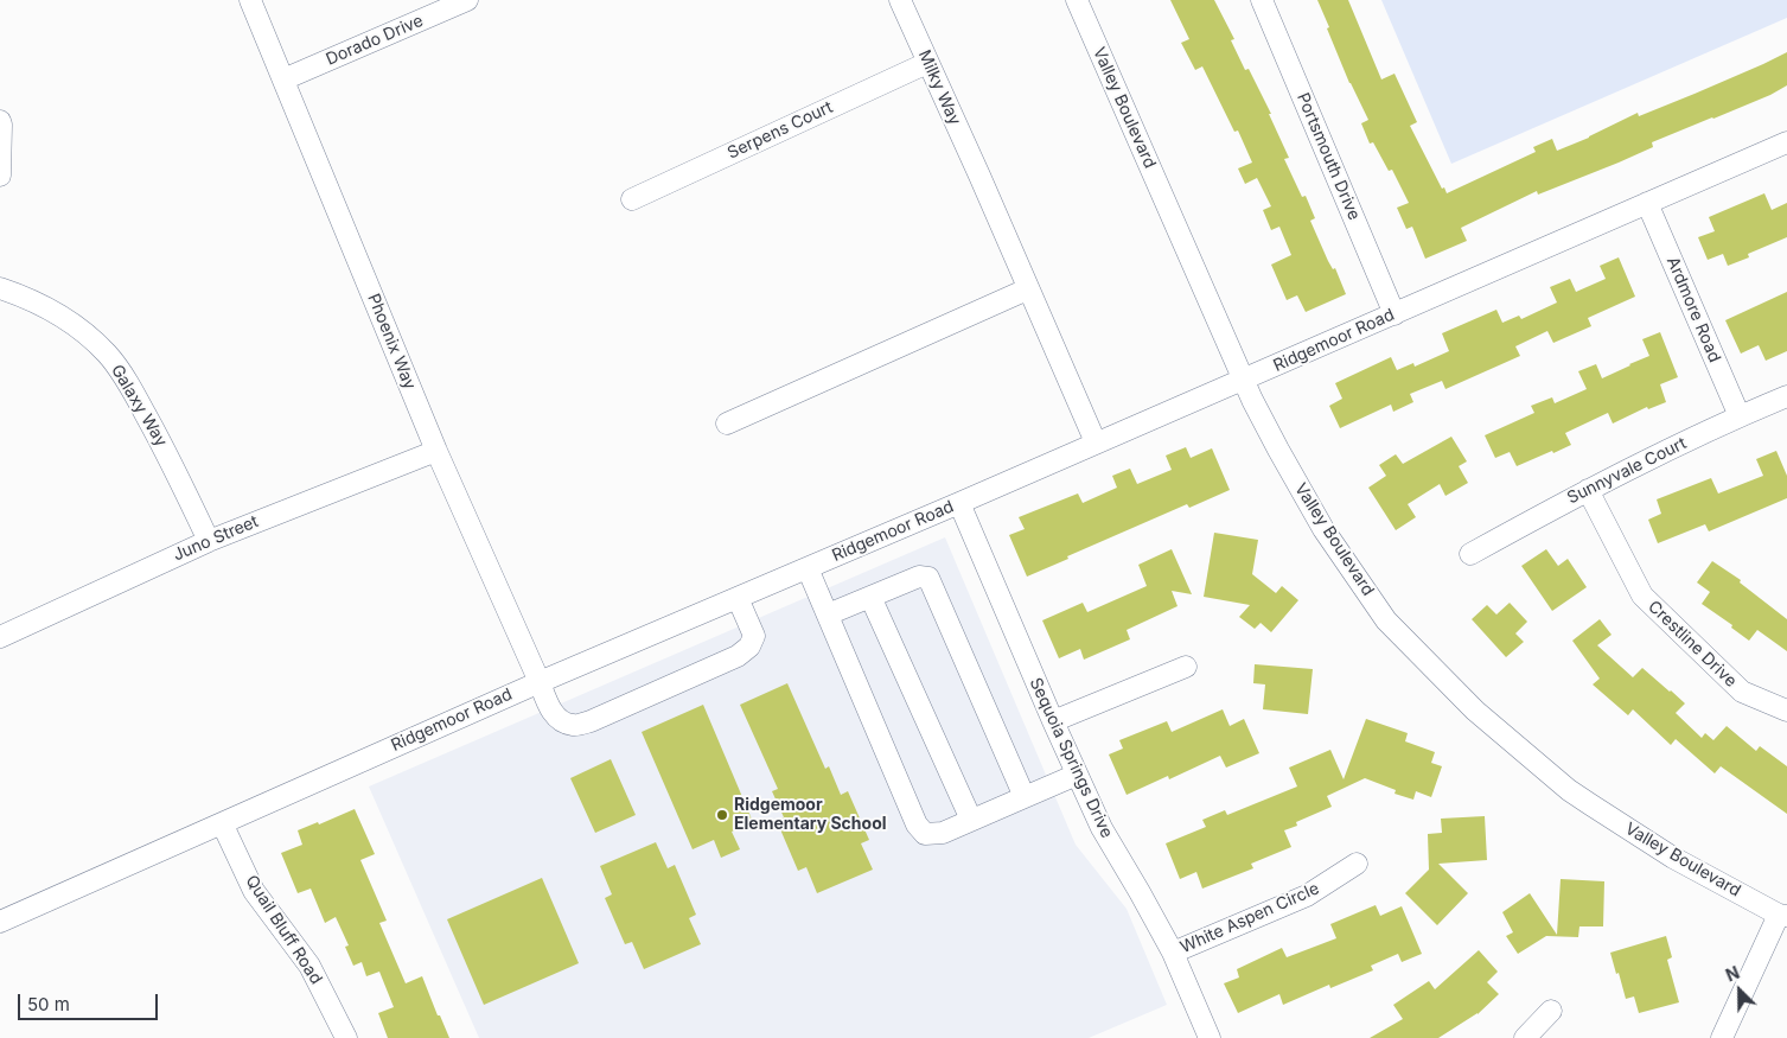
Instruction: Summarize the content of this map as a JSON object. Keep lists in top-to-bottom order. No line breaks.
{"streets":{"street":["Dorado Drive","Milky Way","Valley Boulevard","Serpens Court","Portsmouth Drive","Ardmore Road","Ridgemoor Road","Phoenix Way","Galaxy Way","Sunnyvale Court","Juno Street","Crestline Drive","Sequoia Springs Drive","White Aspen Circle","Quail Bluff Road"]},"crossings":[["Dorado Drive","Phoenix Way"],["Milky Way","Serpens Court"],["Milky Way","Ridgemoor Road"],["Valley Boulevard","Ridgemoor Road"],["Portsmouth Drive","Ridgemoor Road"],["Ardmore Road","Ridgemoor Road"],["Ardmore Road","Sunnyvale Court"],["Ridgemoor Road","Phoenix Way"],["Ridgemoor Road","Sequoia Springs Drive"],["Ridgemoor Road","Quail Bluff Road"],["Phoenix Way","Juno Street"],["Galaxy Way","Juno Street"],["Sunnyvale Court","Crestline Drive"],["Sequoia Springs Drive","White Aspen Circle"]],"places":["Ridgemoor Elementary School"],"scale_bar":"50 m","north":"top left"}
